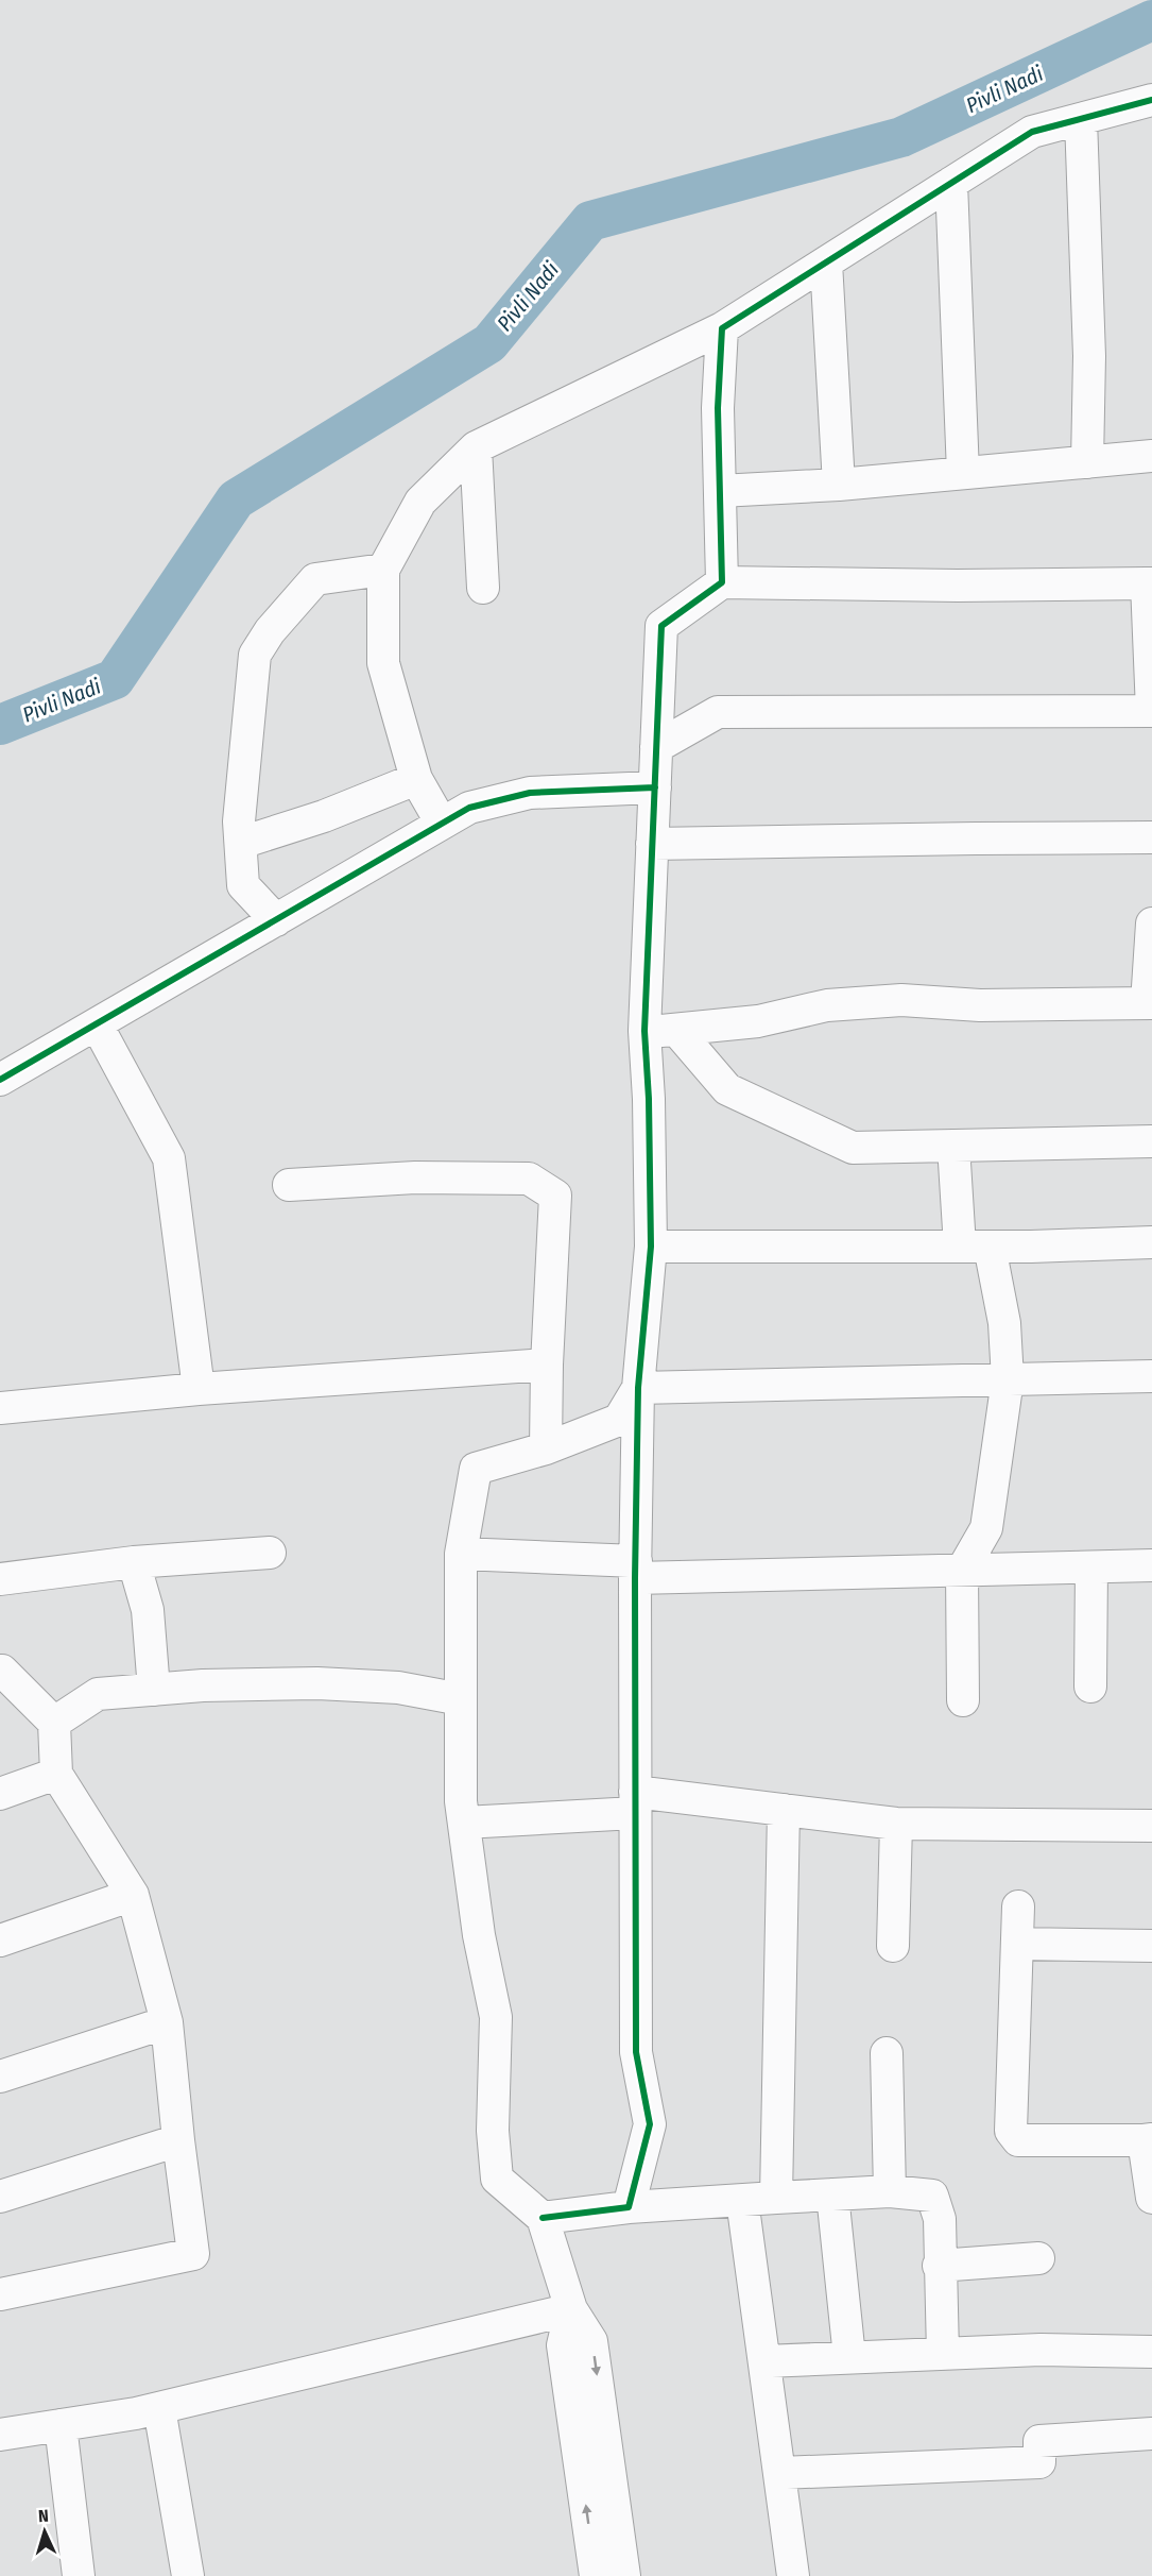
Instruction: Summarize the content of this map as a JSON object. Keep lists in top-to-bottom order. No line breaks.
{"water":["Pivli Nadi"],"north":"top"}
